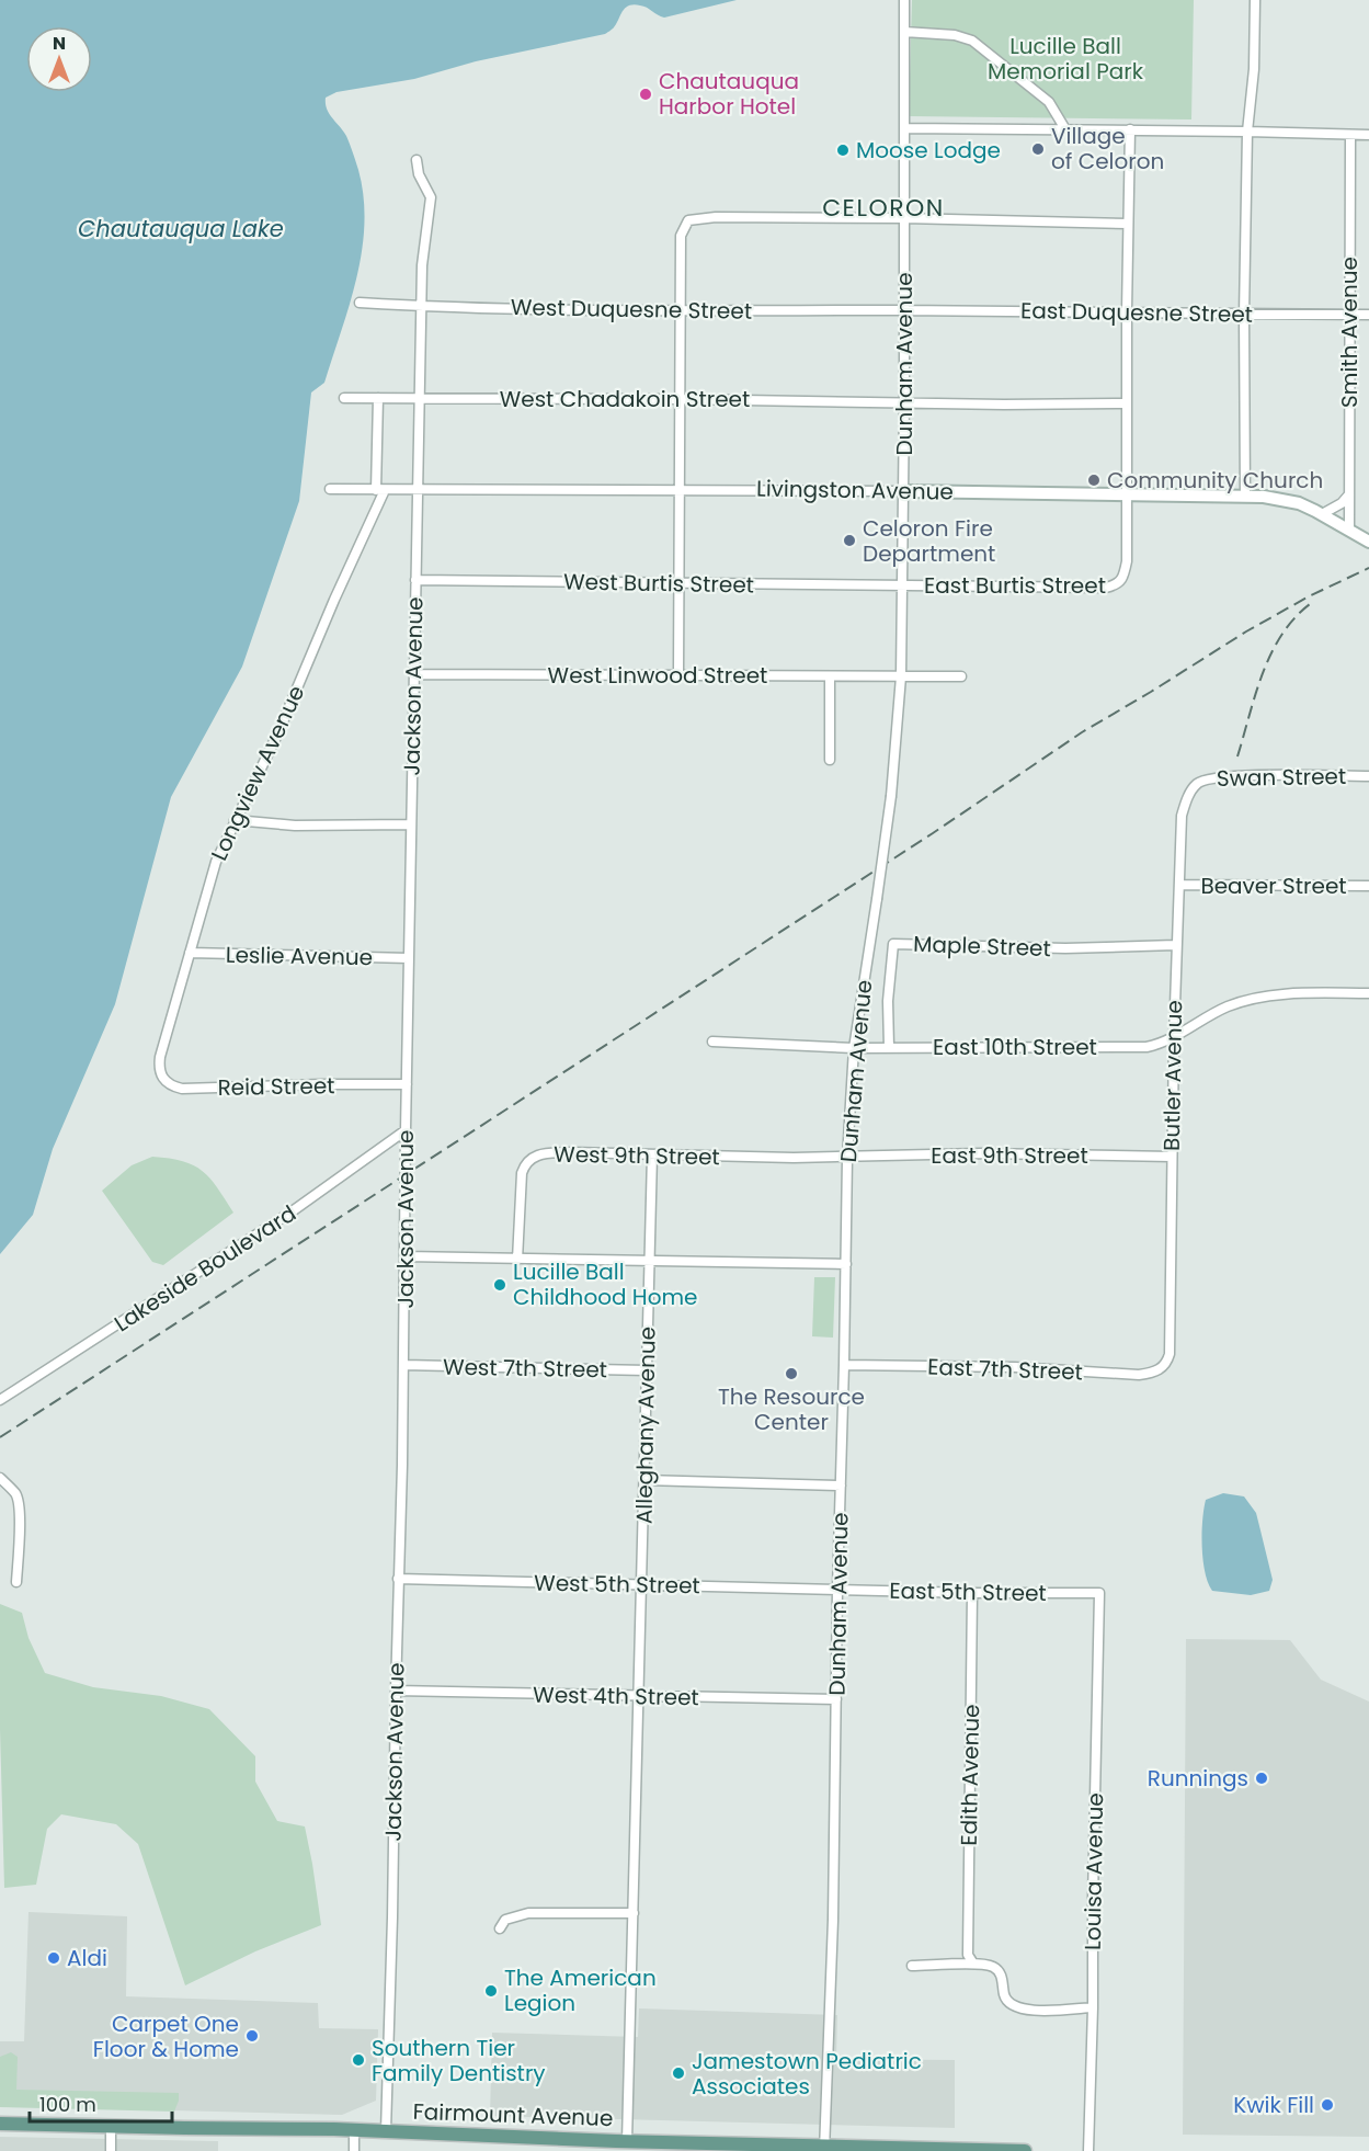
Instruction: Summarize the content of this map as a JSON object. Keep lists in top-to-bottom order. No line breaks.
{"streets":{"main road":["Fairmount Avenue"],"street":["West Duquesne Street","East Duquesne Street","Smith Avenue","Dunham Avenue","West Chadakoin Street","Livingston Avenue","West Burtis Street","East Burtis Street","West Linwood Street","Jackson Avenue","Longview Avenue","Swan Street","Beaver Street","Maple Street","Leslie Avenue","East 10th Street","Butler Avenue","Reid Street","West 9th Street","East 9th Street","Lakeside Boulevard","West 7th Street","East 7th Street","Alleghany Avenue","West 5th Street","East 5th Street","West 4th Street","Edith Avenue","Louisa Avenue"]},"crossings":[["West Duquesne Street","East Duquesne Street"],["West Duquesne Street","Dunham Avenue"],["West Duquesne Street","Jackson Avenue"],["East Duquesne Street","Smith Avenue"],["East Duquesne Street","Dunham Avenue"],["Smith Avenue","Livingston Avenue"],["Dunham Avenue","West Chadakoin Street"],["Dunham Avenue","Livingston Avenue"],["Dunham Avenue","West Burtis Street"],["Dunham Avenue","East Burtis Street"],["Dunham Avenue","West Linwood Street"],["Dunham Avenue","East 10th Street"],["Dunham Avenue","West 9th Street"],["Dunham Avenue","East 9th Street"],["Dunham Avenue","East 7th Street"],["Dunham Avenue","West 5th Street"],["Dunham Avenue","East 5th Street"],["Dunham Avenue","West 4th Street"],["Dunham Avenue","Fairmount Avenue"],["West Chadakoin Street","Jackson Avenue"],["Livingston Avenue","East Burtis Street"],["Livingston Avenue","Jackson Avenue"],["Livingston Avenue","Longview Avenue"],["West Burtis Street","East Burtis Street"],["West Burtis Street","Jackson Avenue"],["West Linwood Street","Jackson Avenue"],["Jackson Avenue","Leslie Avenue"],["Jackson Avenue","Reid Street"],["Jackson Avenue","Lakeside Boulevard"],["Jackson Avenue","West 7th Street"],["Jackson Avenue","West 5th Street"],["Jackson Avenue","West 4th Street"],["Jackson Avenue","Fairmount Avenue"],["Longview Avenue","Leslie Avenue"],["Longview Avenue","Reid Street"],["Swan Street","Butler Avenue"],["Beaver Street","Butler Avenue"],["Maple Street","East 10th Street"],["Maple Street","Butler Avenue"],["East 10th Street","Butler Avenue"],["Butler Avenue","East 9th Street"],["Butler Avenue","East 7th Street"],["West 9th Street","East 9th Street"],["West 9th Street","Alleghany Avenue"],["West 7th Street","Alleghany Avenue"],["Alleghany Avenue","West 5th Street"],["Alleghany Avenue","West 4th Street"],["Alleghany Avenue","Fairmount Avenue"],["West 5th Street","East 5th Street"],["East 5th Street","Edith Avenue"],["East 5th Street","Louisa Avenue"]],"districts":["CELORON"],"water":["Chautauqua Lake"],"parks":["Lucille Ball Memorial Park"],"places":["Chautauqua Harbor Hotel","Village of Celoron","Moose Lodge","Community Church","Celoron Fire Department","Lucille Ball Childhood Home","The Resource Center","Runnings","Aldi","The American Legion","Carpet One Floor & Home","Southern Tier Family Dentistry","Jamestown Pediatric Associates","Kwik Fill"],"scale_bar":"100 m","north":"top"}
